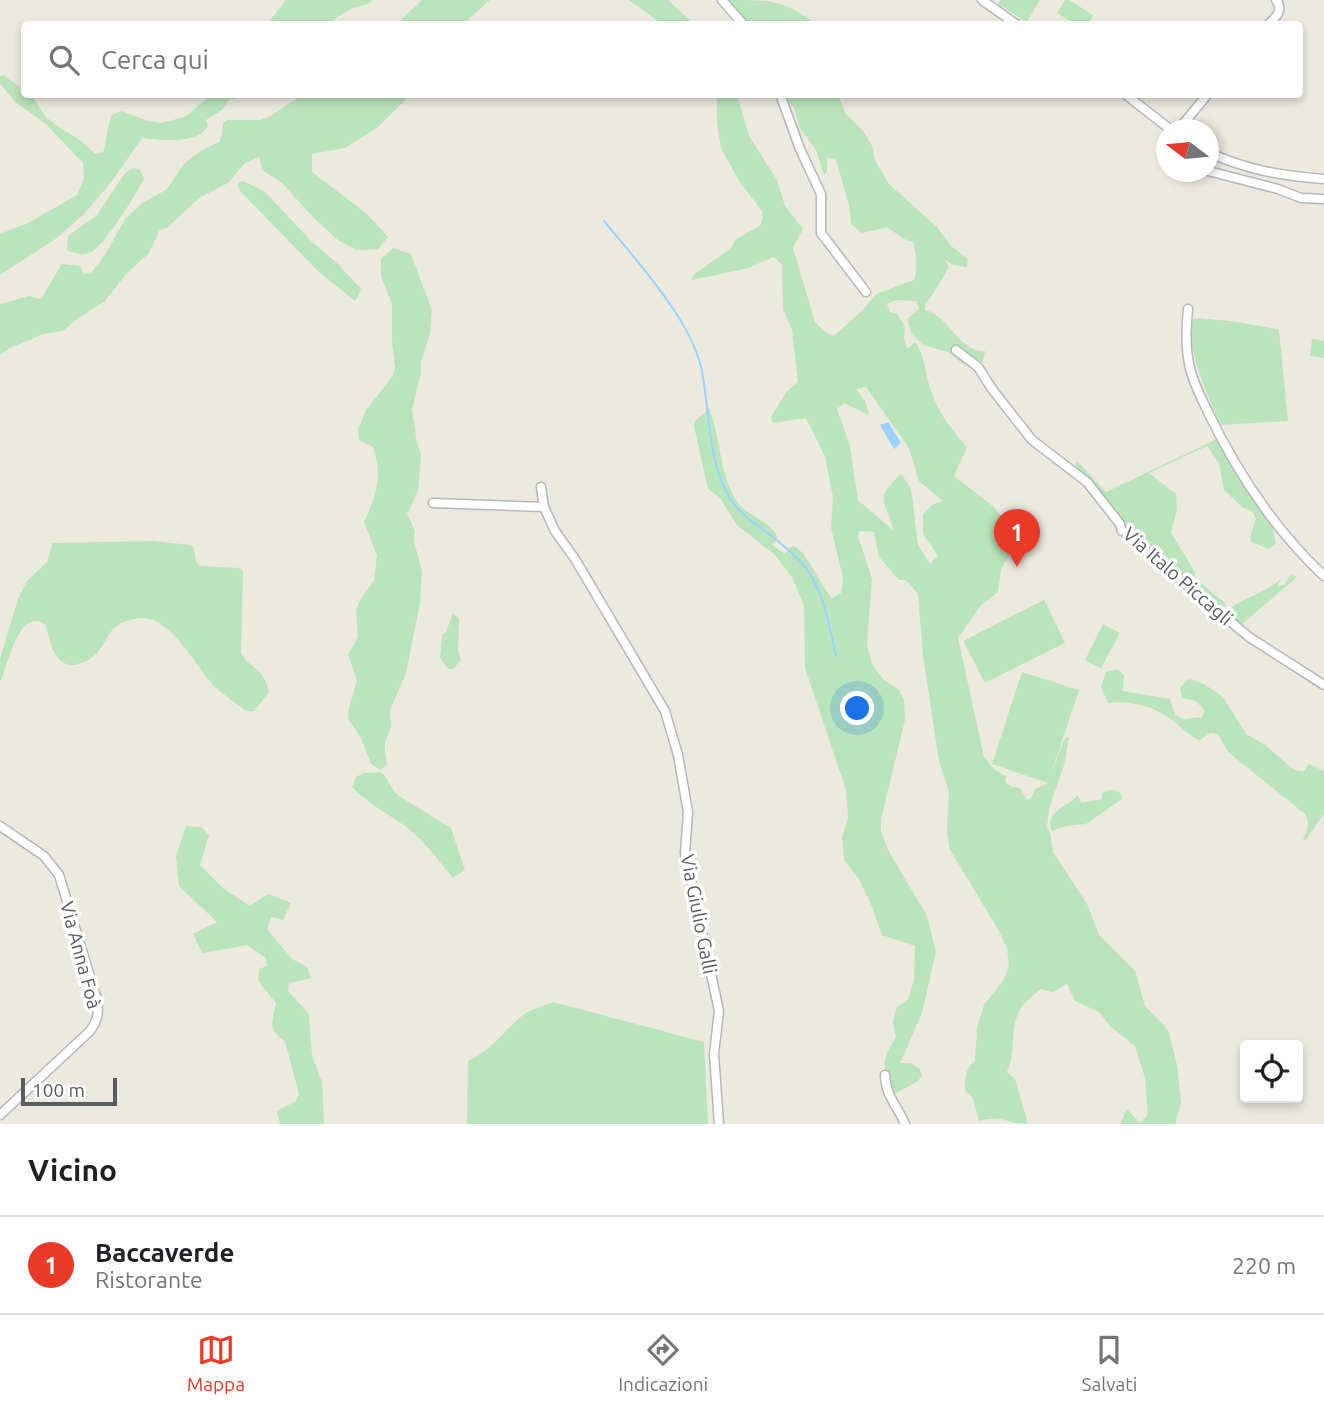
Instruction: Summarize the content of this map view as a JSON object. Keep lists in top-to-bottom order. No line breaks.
{"streets":{"street":["Via Italo Piccagli","Via Giulio Galli","Via Anna Foà"]},"scale_bar":"100 m","north":"left","page":{"search":"Cerca qui","pins":"1","scale":"100 m","heading":"Vicino","list":[{"mark":"1","name":"Baccaverde","note":"Ristorante","value":"220 m"}],"nav":["Mappa","Indicazioni","Salvati"]}}
